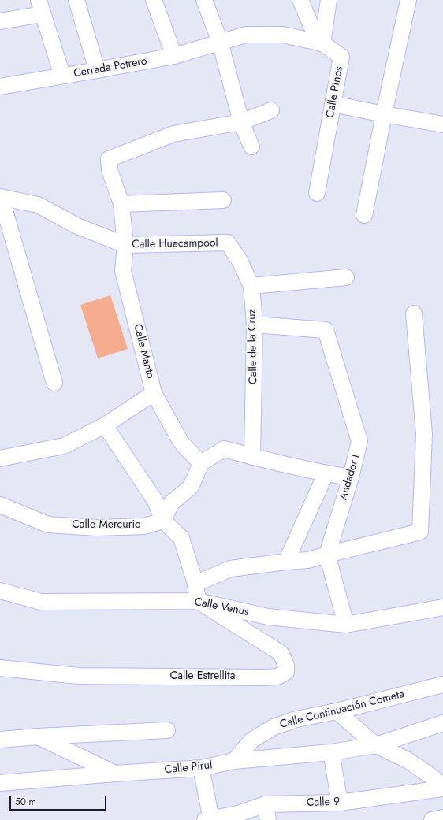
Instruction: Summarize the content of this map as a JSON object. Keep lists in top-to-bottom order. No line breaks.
{"streets":{"street":["Cerrada Potrero","Calle Pinos","Calle Huecampool","Calle de la Cruz","Calle Manto","Andador I","Calle Mercurio","Calle Venus","Calle Estrellita","Calle Continuación Cometa","Calle Pirul","Calle 9"]},"crossings":[["Cerrada Potrero","Calle Pinos"],["Calle Huecampool","Calle de la Cruz"],["Calle Huecampool","Calle Manto"],["Calle de la Cruz","Andador I"],["Calle Venus","Calle Estrellita"],["Calle Continuación Cometa","Calle Pirul"]],"scale_bar":"50 m"}
